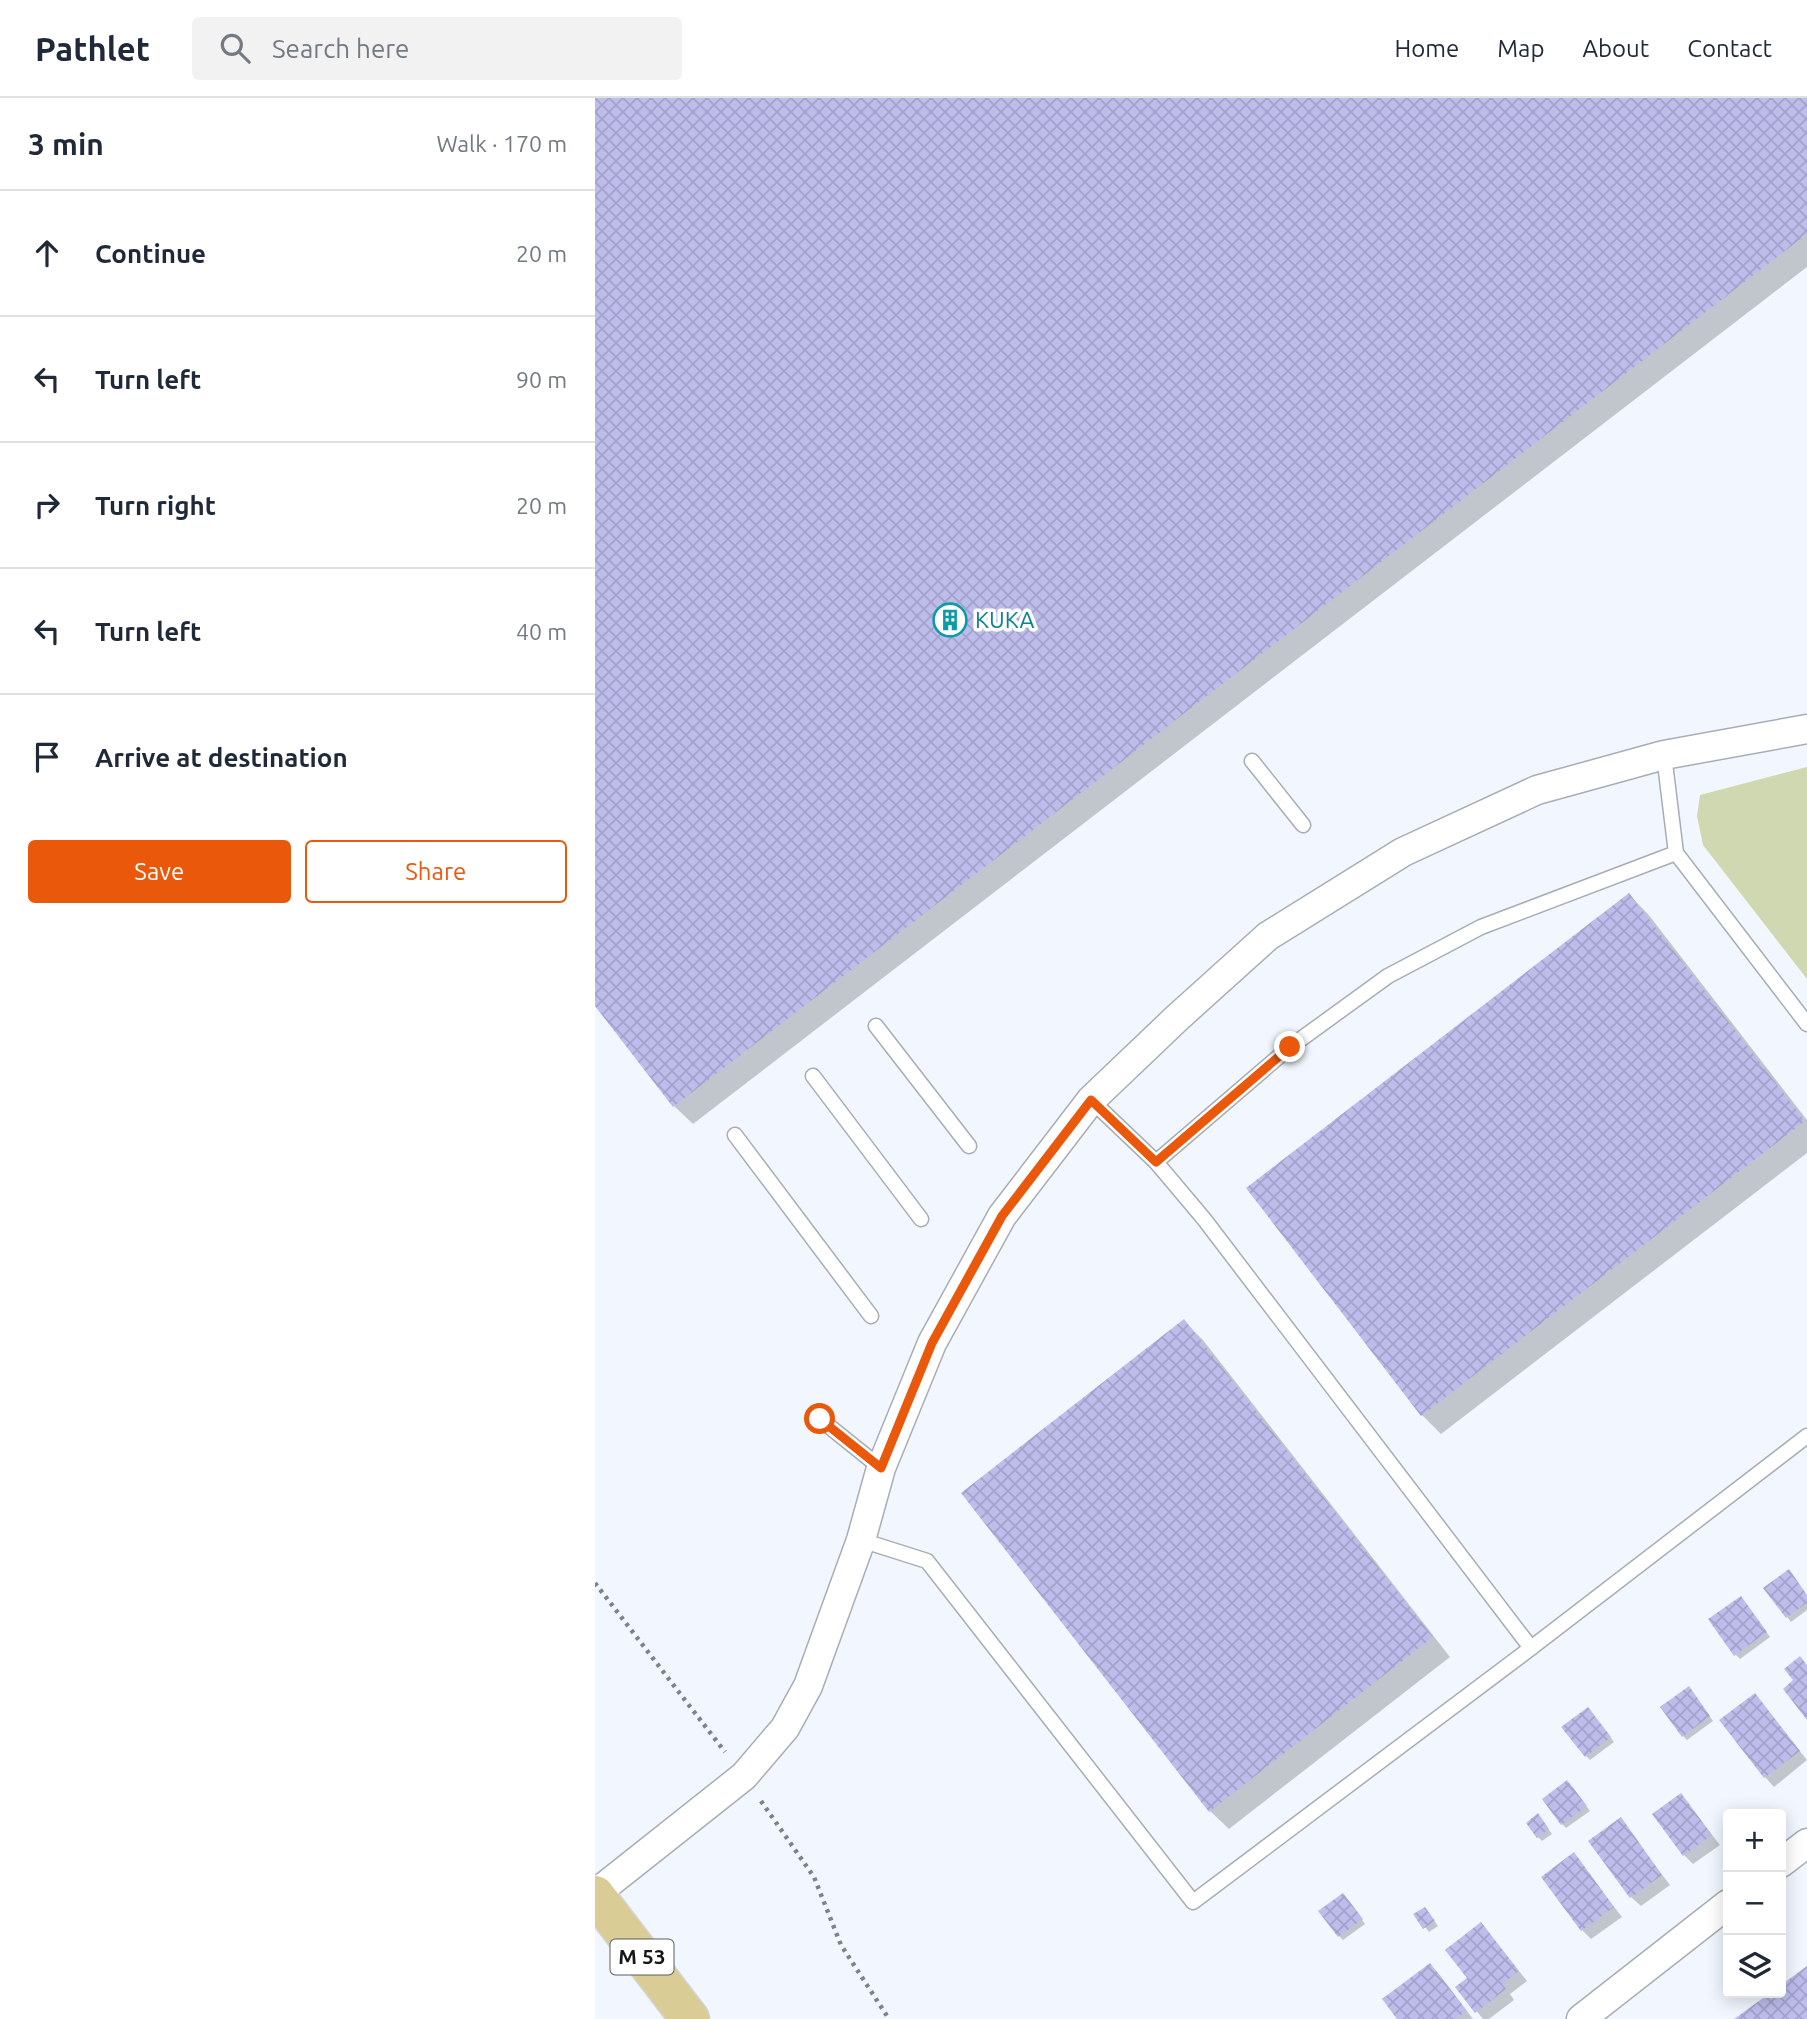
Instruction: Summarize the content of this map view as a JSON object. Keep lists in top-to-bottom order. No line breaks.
{"streets":{"main road":["M 53"]},"places":{"building":["KUKA"]},"page":{"header":"Pathlet","search":"Search here","nav":["Home","Map","About","Contact"],"heading":["3 min","Walk · 170 m"],"list":[["Continue","20 m"],["Turn left","90 m"],["Turn right","20 m"],["Turn left","40 m"],"Arrive at destination"],"buttons":["Save","Share"],"map_buttons":["+","−"]}}
